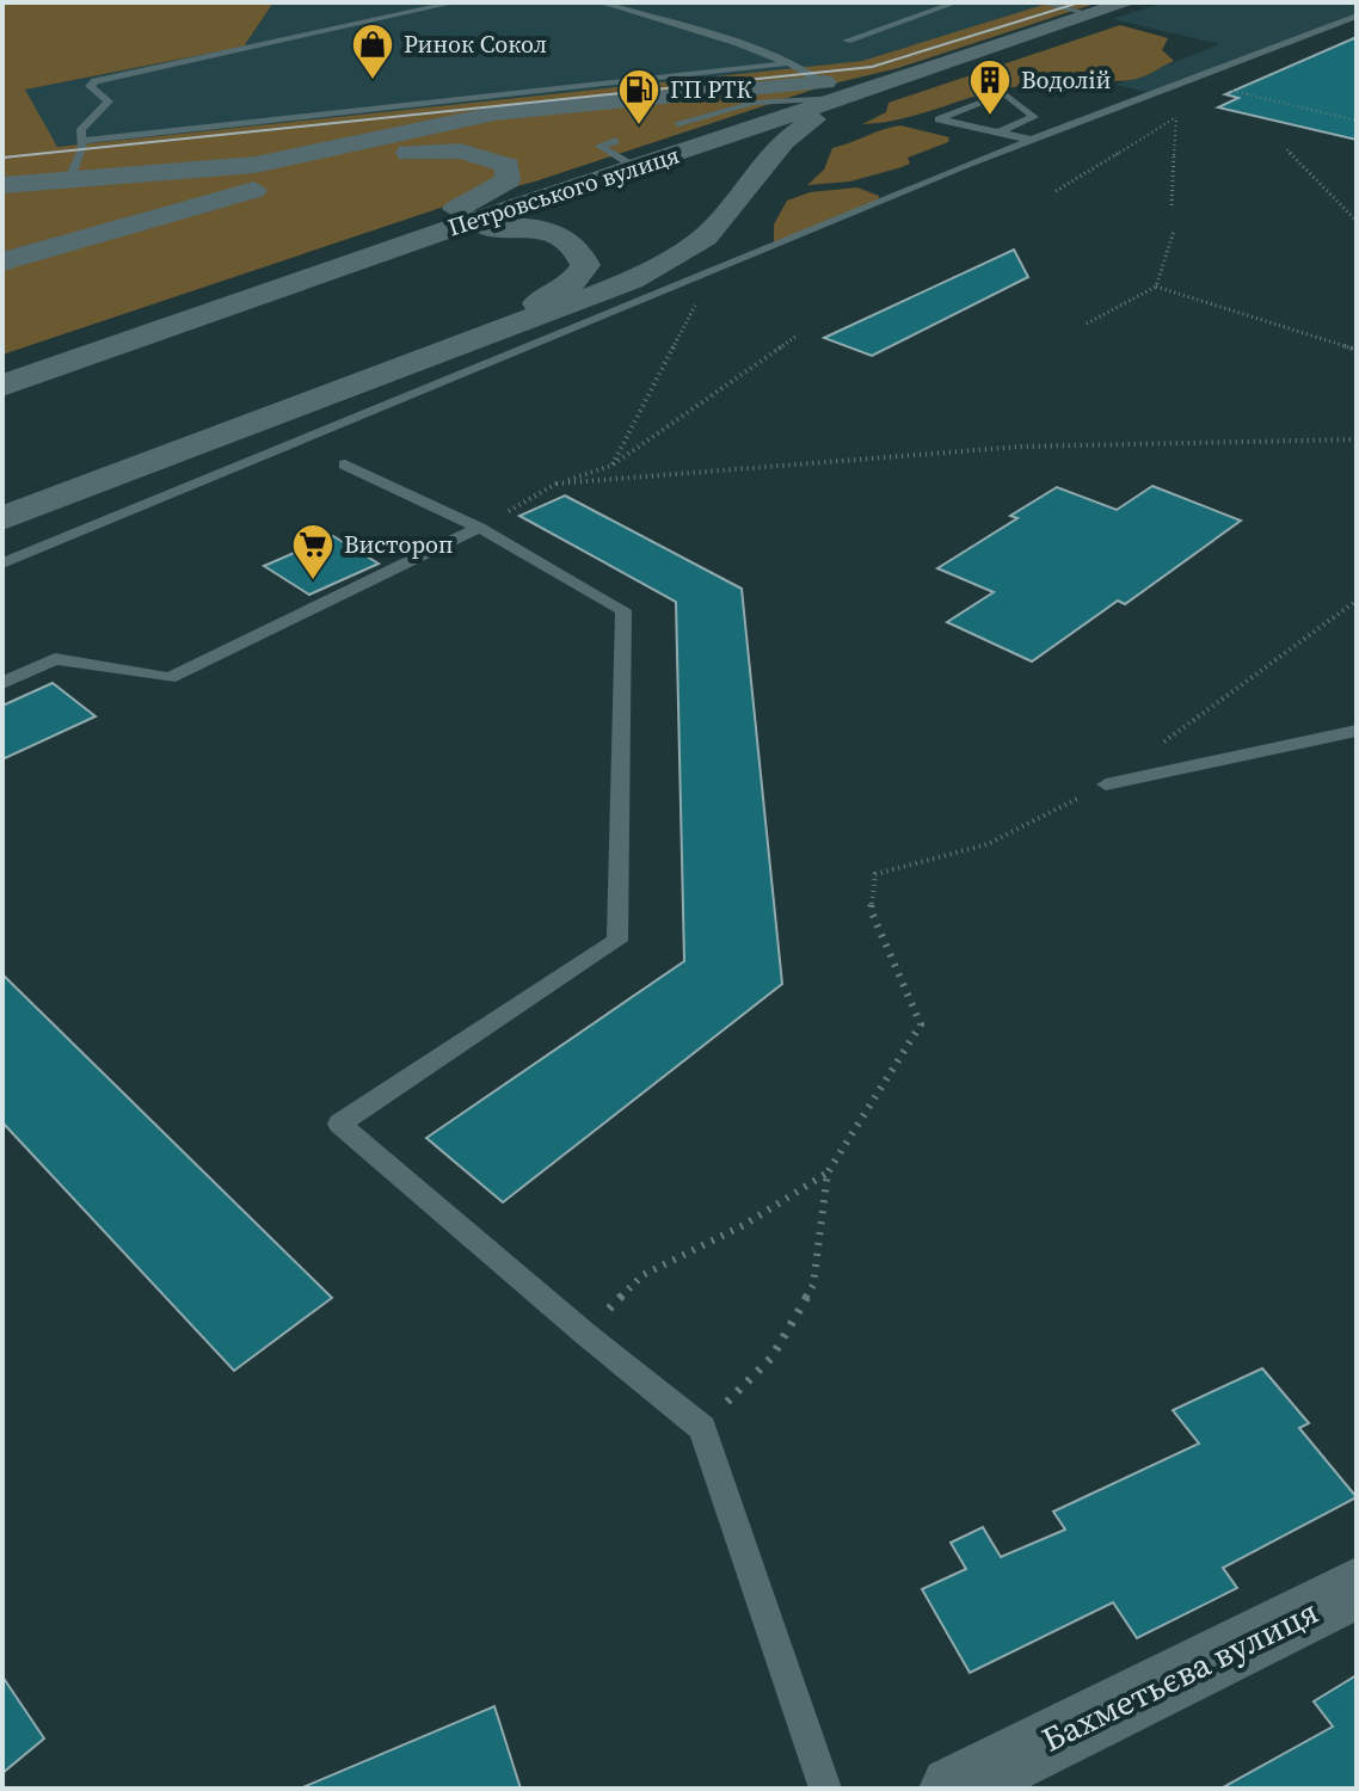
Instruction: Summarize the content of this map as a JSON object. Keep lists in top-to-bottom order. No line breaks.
{"streets":{"main road":["Петровського вулиця"],"street":["Бахметьєва вулиця"]},"places":{"shop":["Ринок Сокол"],"building":["Водолій"],"fuel station":["ГП РТК"],"supermarket":["Вистороп"]}}
